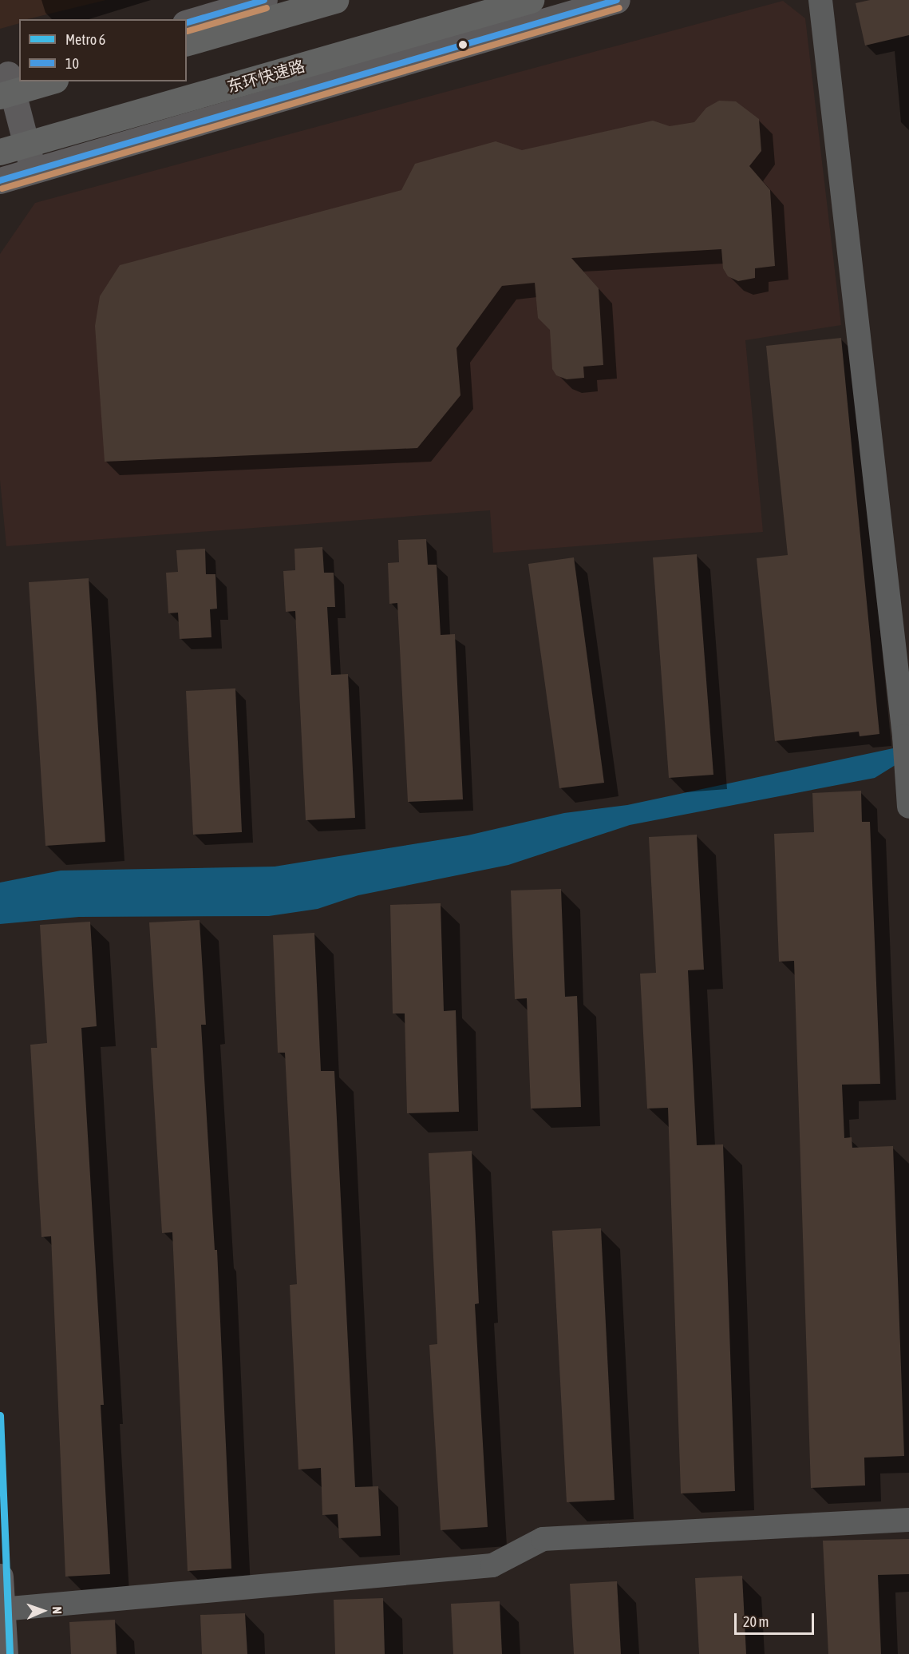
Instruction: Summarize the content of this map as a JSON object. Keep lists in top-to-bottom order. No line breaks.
{"streets":{"highway":["东环快速路"]},"lines":["transit line 10","metro line 6"],"legend":["Metro 6","10"],"scale_bar":"20 m","north":"right"}
